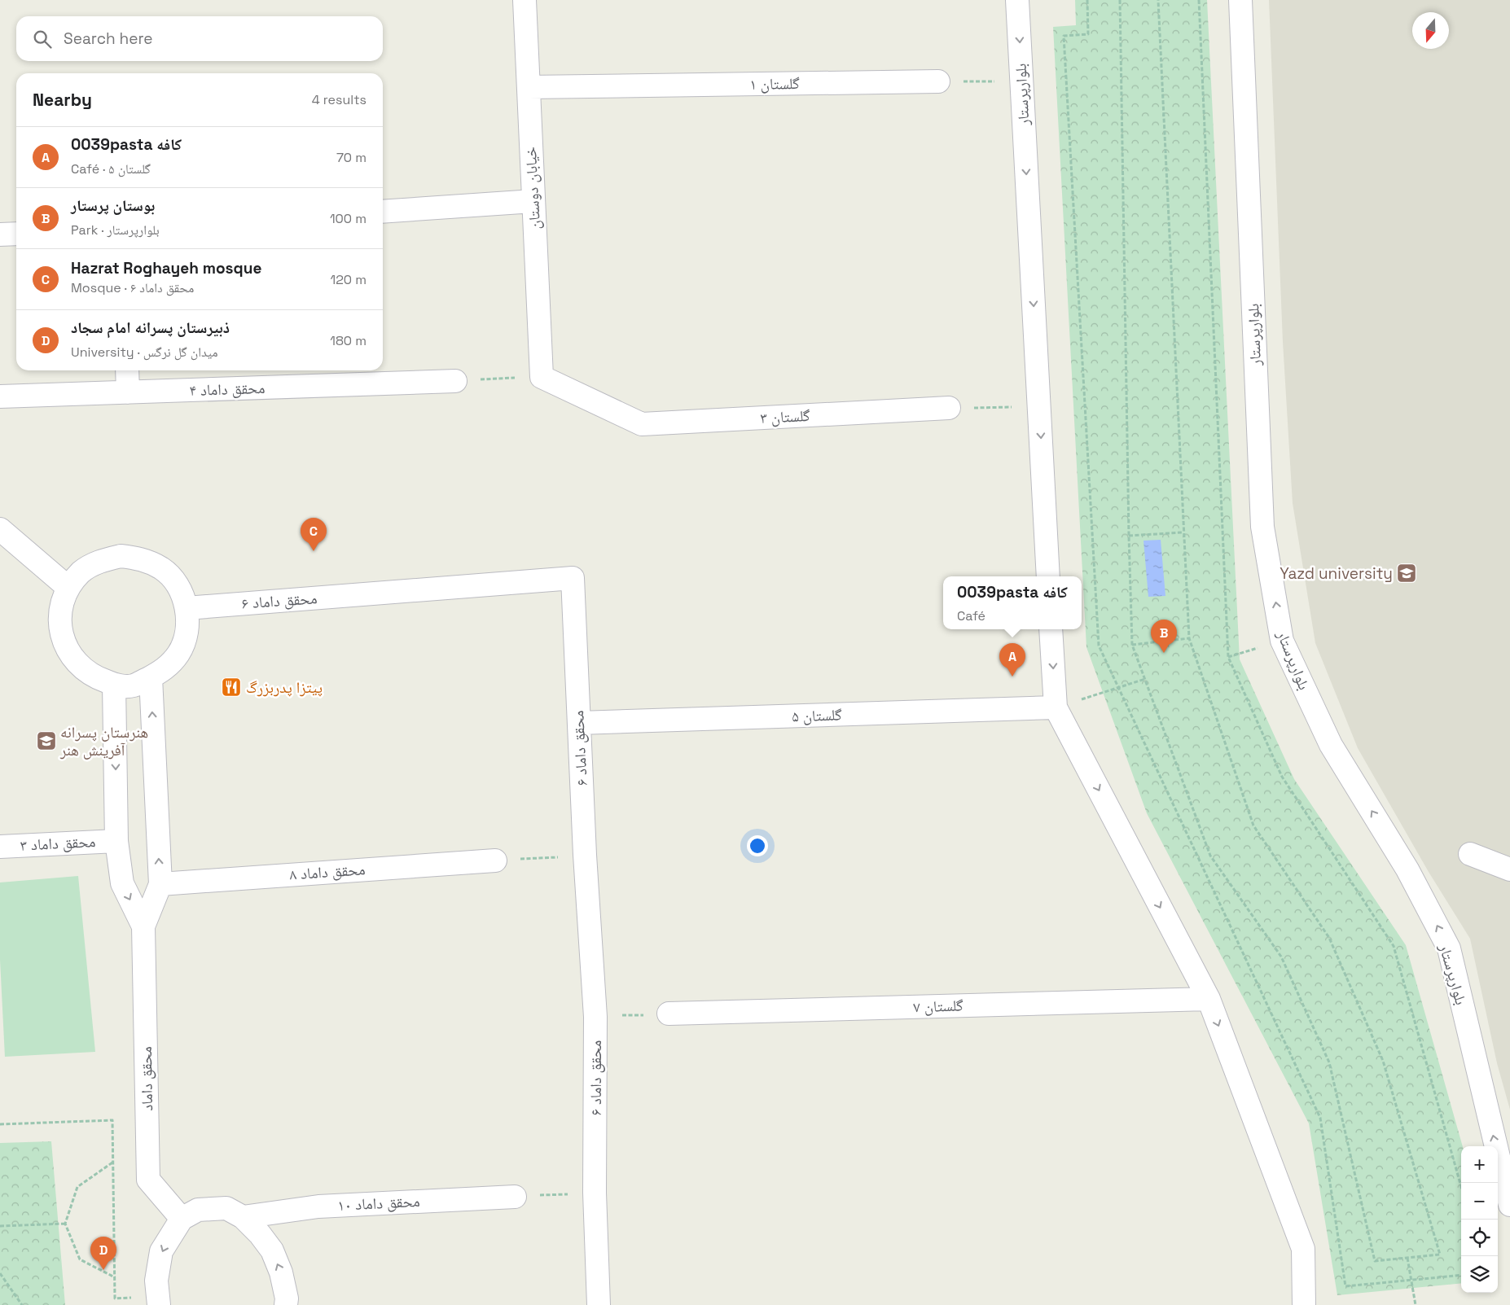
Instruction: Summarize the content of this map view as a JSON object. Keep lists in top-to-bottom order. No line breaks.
{"streets":{"street":["گلستان ۱","بلوارپرستار","خیابان دوستان","محقق داماد ۴","گلستان ۳","محقق داماد ۶","گلستان ۵","محقق داماد ۳","محقق داماد ۸","گلستان ۷","محقق داماد","محقق داماد ۱۰"]},"crossings":[["گلستان ۱","خیابان دوستان"],["خیابان دوستان","گلستان ۳"],["محقق داماد ۶","گلستان ۵"],["محقق داماد ۶","محقق داماد"],["محقق داماد ۳","محقق داماد"],["محقق داماد ۸","محقق داماد"]],"places":{"school or university":["Yazd university","هنرستان پسرانه آفرینش هنر"],"restaurant":["پیتزا پدربزرگ"]},"north":"bottom","page":{"search":"Search here","heading":["Nearby","4 results"],"list":[{"mark":"A","name":"0039pasta کافه","note":"Café · گلستان ۵","value":"70 m"},{"mark":"B","name":"بوستان پرستار","note":"Park · بلوارپرستار","value":"100 m"},{"mark":"C","name":"Hazrat Roghayeh mosque","note":"Mosque · محقق داماد ۶","value":"120 m"},{"mark":"D","name":"ذبیرستان پسرانه امام سجاد","note":"University · میدان گل نرگس","value":"180 m"}],"pins":["C","B","A","D"],"popup":["0039pasta کافه","Café"],"map_buttons":["+","−"]}}
